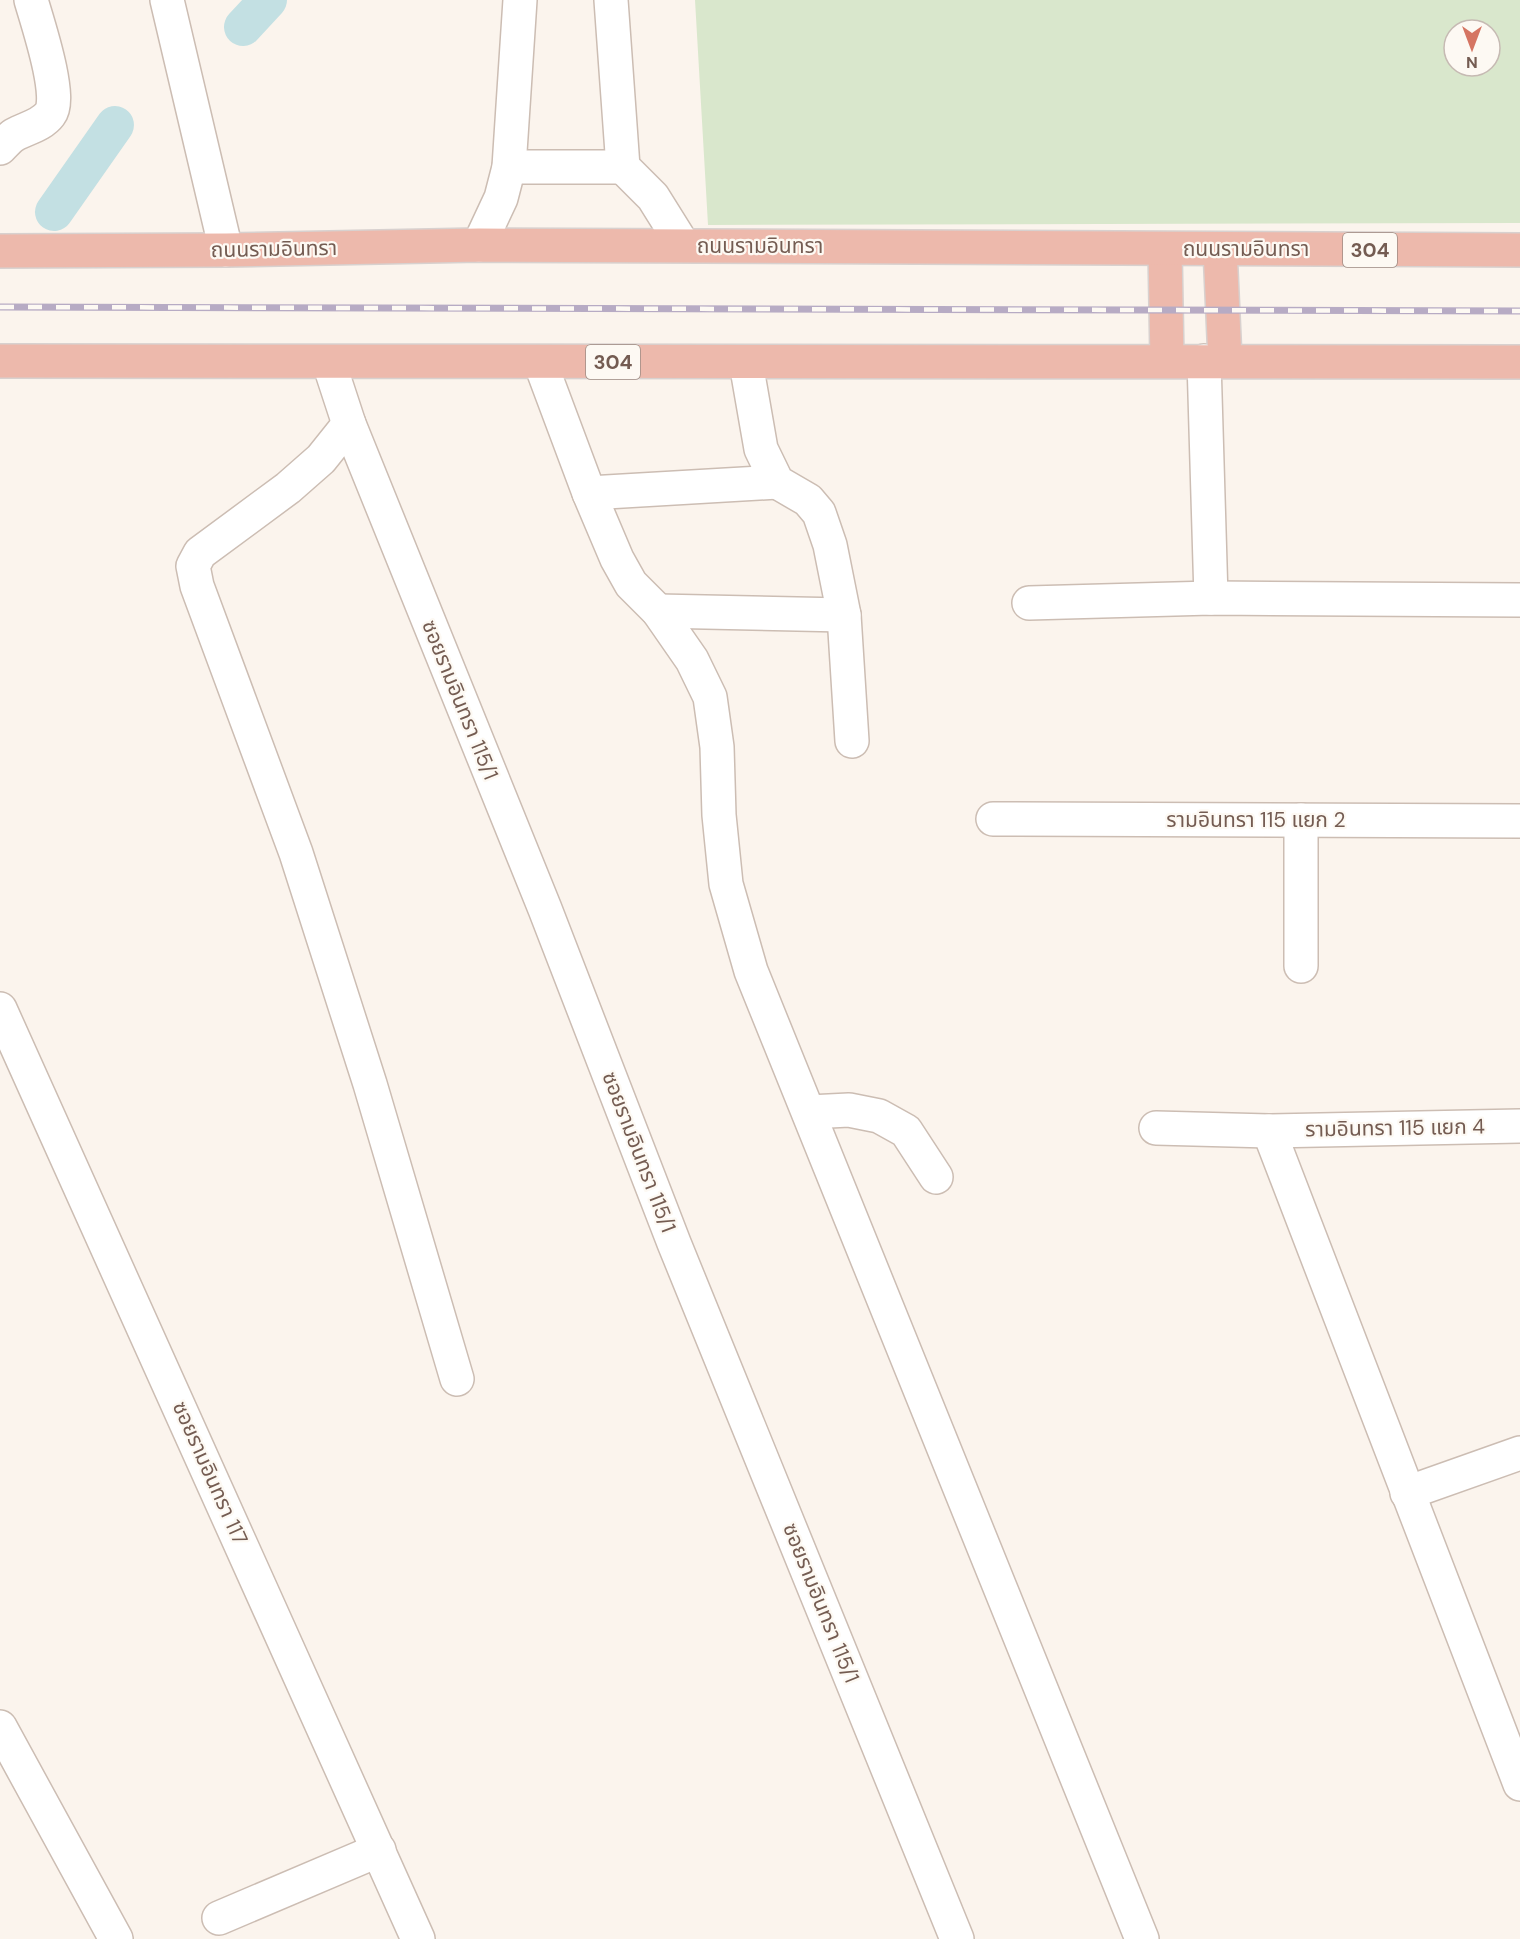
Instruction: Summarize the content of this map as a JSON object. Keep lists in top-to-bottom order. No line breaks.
{"streets":{"highway":["ถนนรามอินทรา","304"],"street":["ซอยรามอินทรา 115/1","รามอินทรา 115 แยก 2","รามอินทรา 115 แยก 4","ซอยรามอินทรา 117"]},"crossings":[["304","ซอยรามอินทรา 115/1"]],"north":"bottom"}
